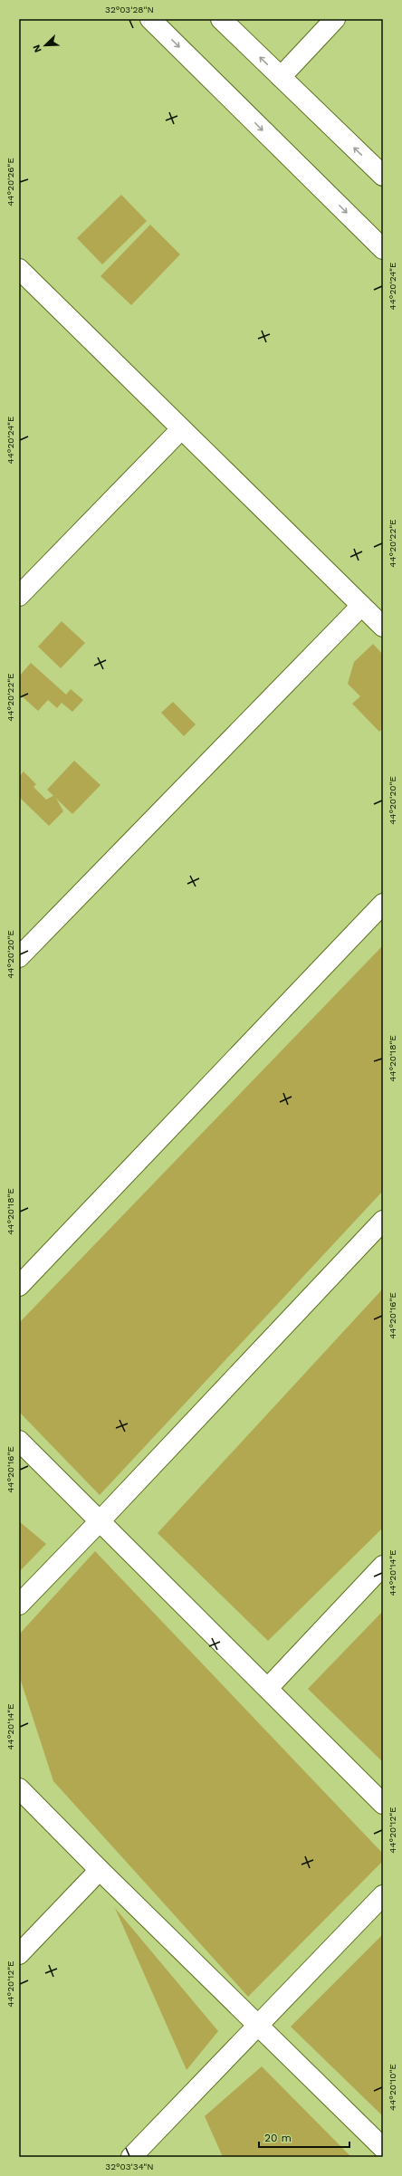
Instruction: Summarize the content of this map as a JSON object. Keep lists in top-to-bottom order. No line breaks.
{"scale_bar":"20 m","north":"bottom left","coordinates":["32°03'28\"N","44°20'26\"E","44°20'24\"E","44°20'22\"E","44°20'20\"E","44°20'18\"E","44°20'16\"E","44°20'14\"E","44°20'12\"E","44°20'10\"E","32°03'34\"N"]}
